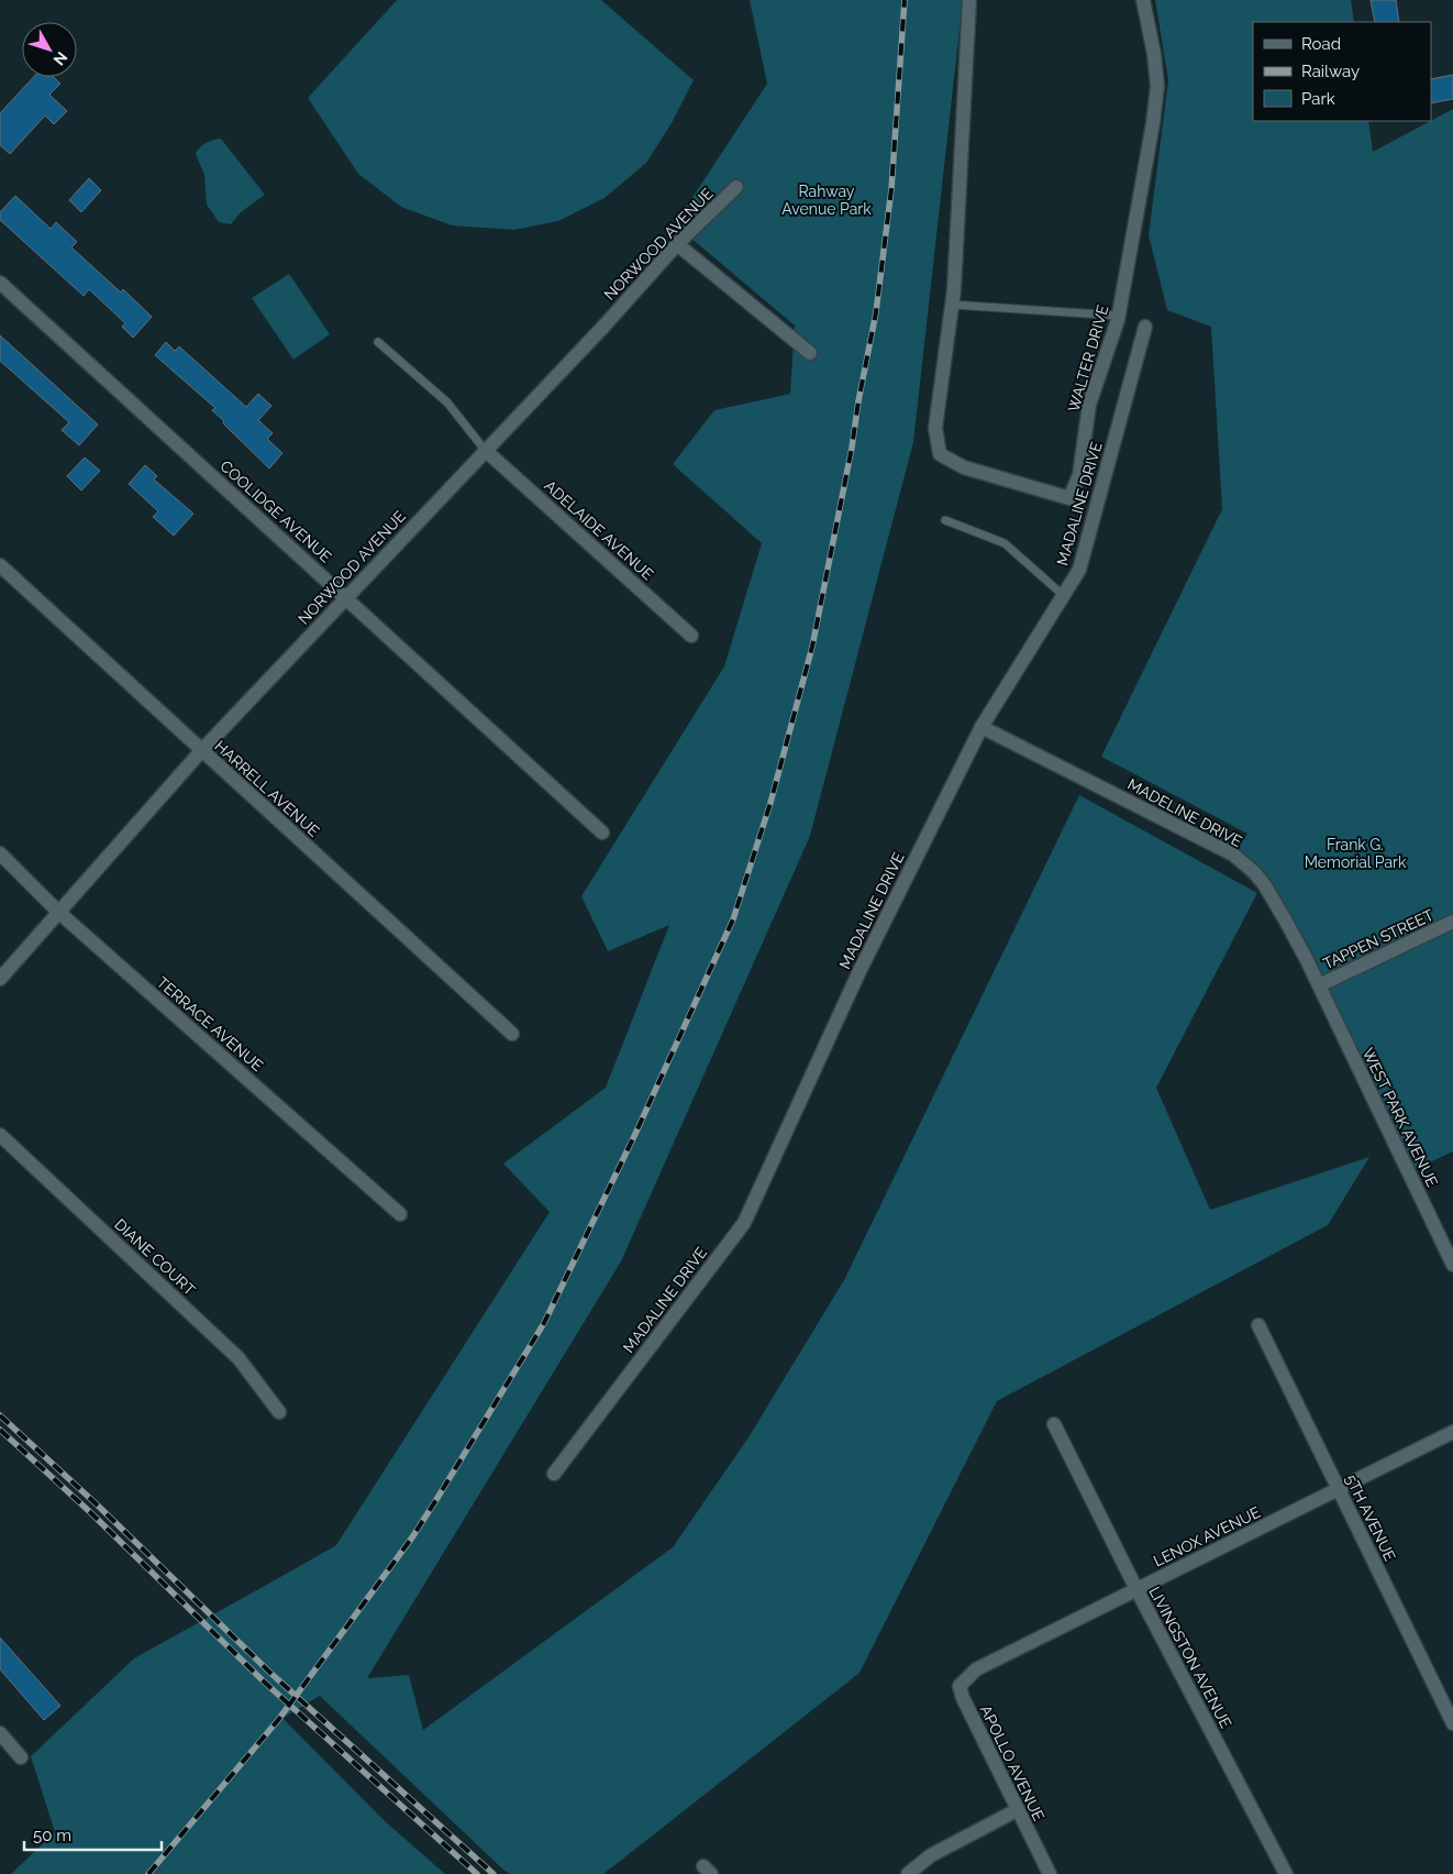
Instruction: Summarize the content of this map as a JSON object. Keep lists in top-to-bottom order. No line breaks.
{"streets":{"street":["NORWOOD AVENUE","WALTER DRIVE","MADALINE DRIVE","COOLIDGE AVENUE","ADELAIDE AVENUE","HARRELL AVENUE","MADELINE DRIVE","TAPPEN STREET","TERRACE AVENUE","WEST PARK AVENUE","DIANE COURT","5TH AVENUE","LENOX AVENUE","LIVINGSTON AVENUE","APOLLO AVENUE"]},"crossings":[["NORWOOD AVENUE","COOLIDGE AVENUE"],["NORWOOD AVENUE","ADELAIDE AVENUE"],["NORWOOD AVENUE","HARRELL AVENUE"],["NORWOOD AVENUE","TERRACE AVENUE"],["MADALINE DRIVE","MADELINE DRIVE"],["MADELINE DRIVE","TAPPEN STREET"],["MADELINE DRIVE","WEST PARK AVENUE"],["TAPPEN STREET","WEST PARK AVENUE"],["5TH AVENUE","LENOX AVENUE"],["LENOX AVENUE","LIVINGSTON AVENUE"],["LENOX AVENUE","APOLLO AVENUE"]],"parks":["Rahway Avenue Park","Frank G. Memorial Park"],"legend":["Road","Railway","Park"],"scale_bar":"50 m","north":"bottom right"}
